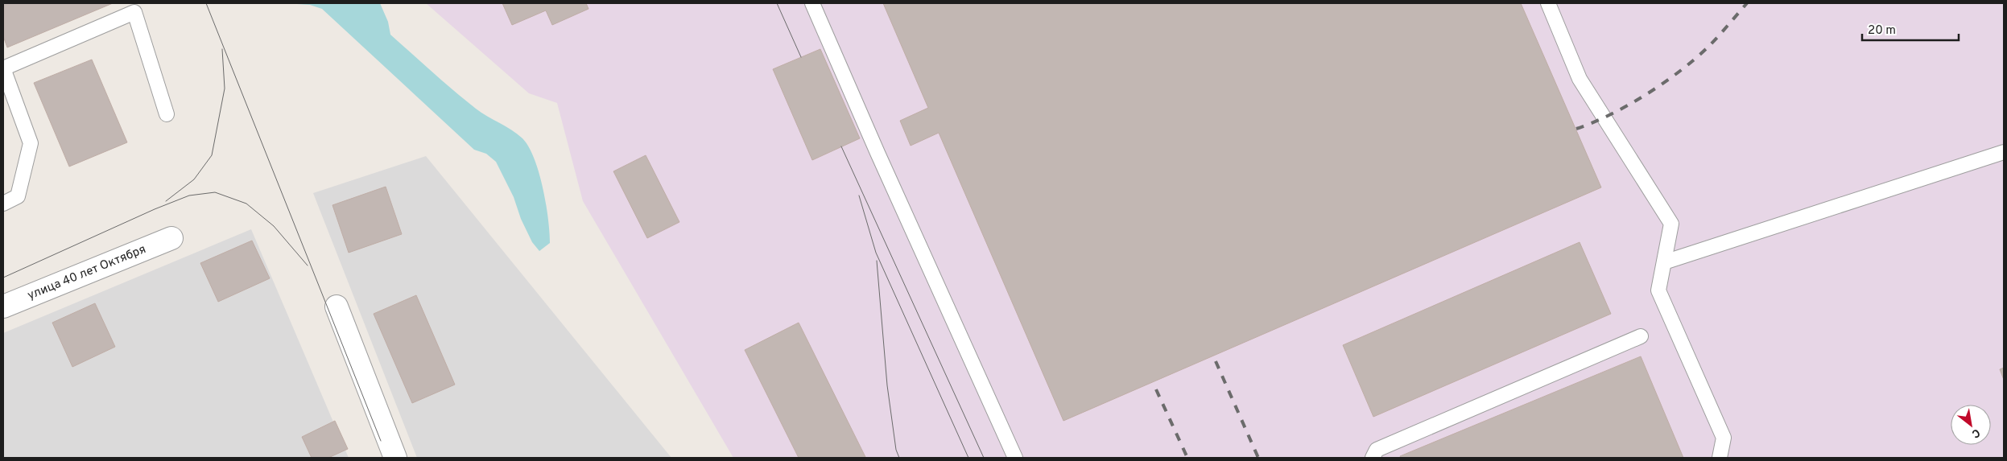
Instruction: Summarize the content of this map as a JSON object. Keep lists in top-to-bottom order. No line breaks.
{"streets":{"street":["улица 40 лет Октября"]},"scale_bar":"20 m","north":"bottom right"}
